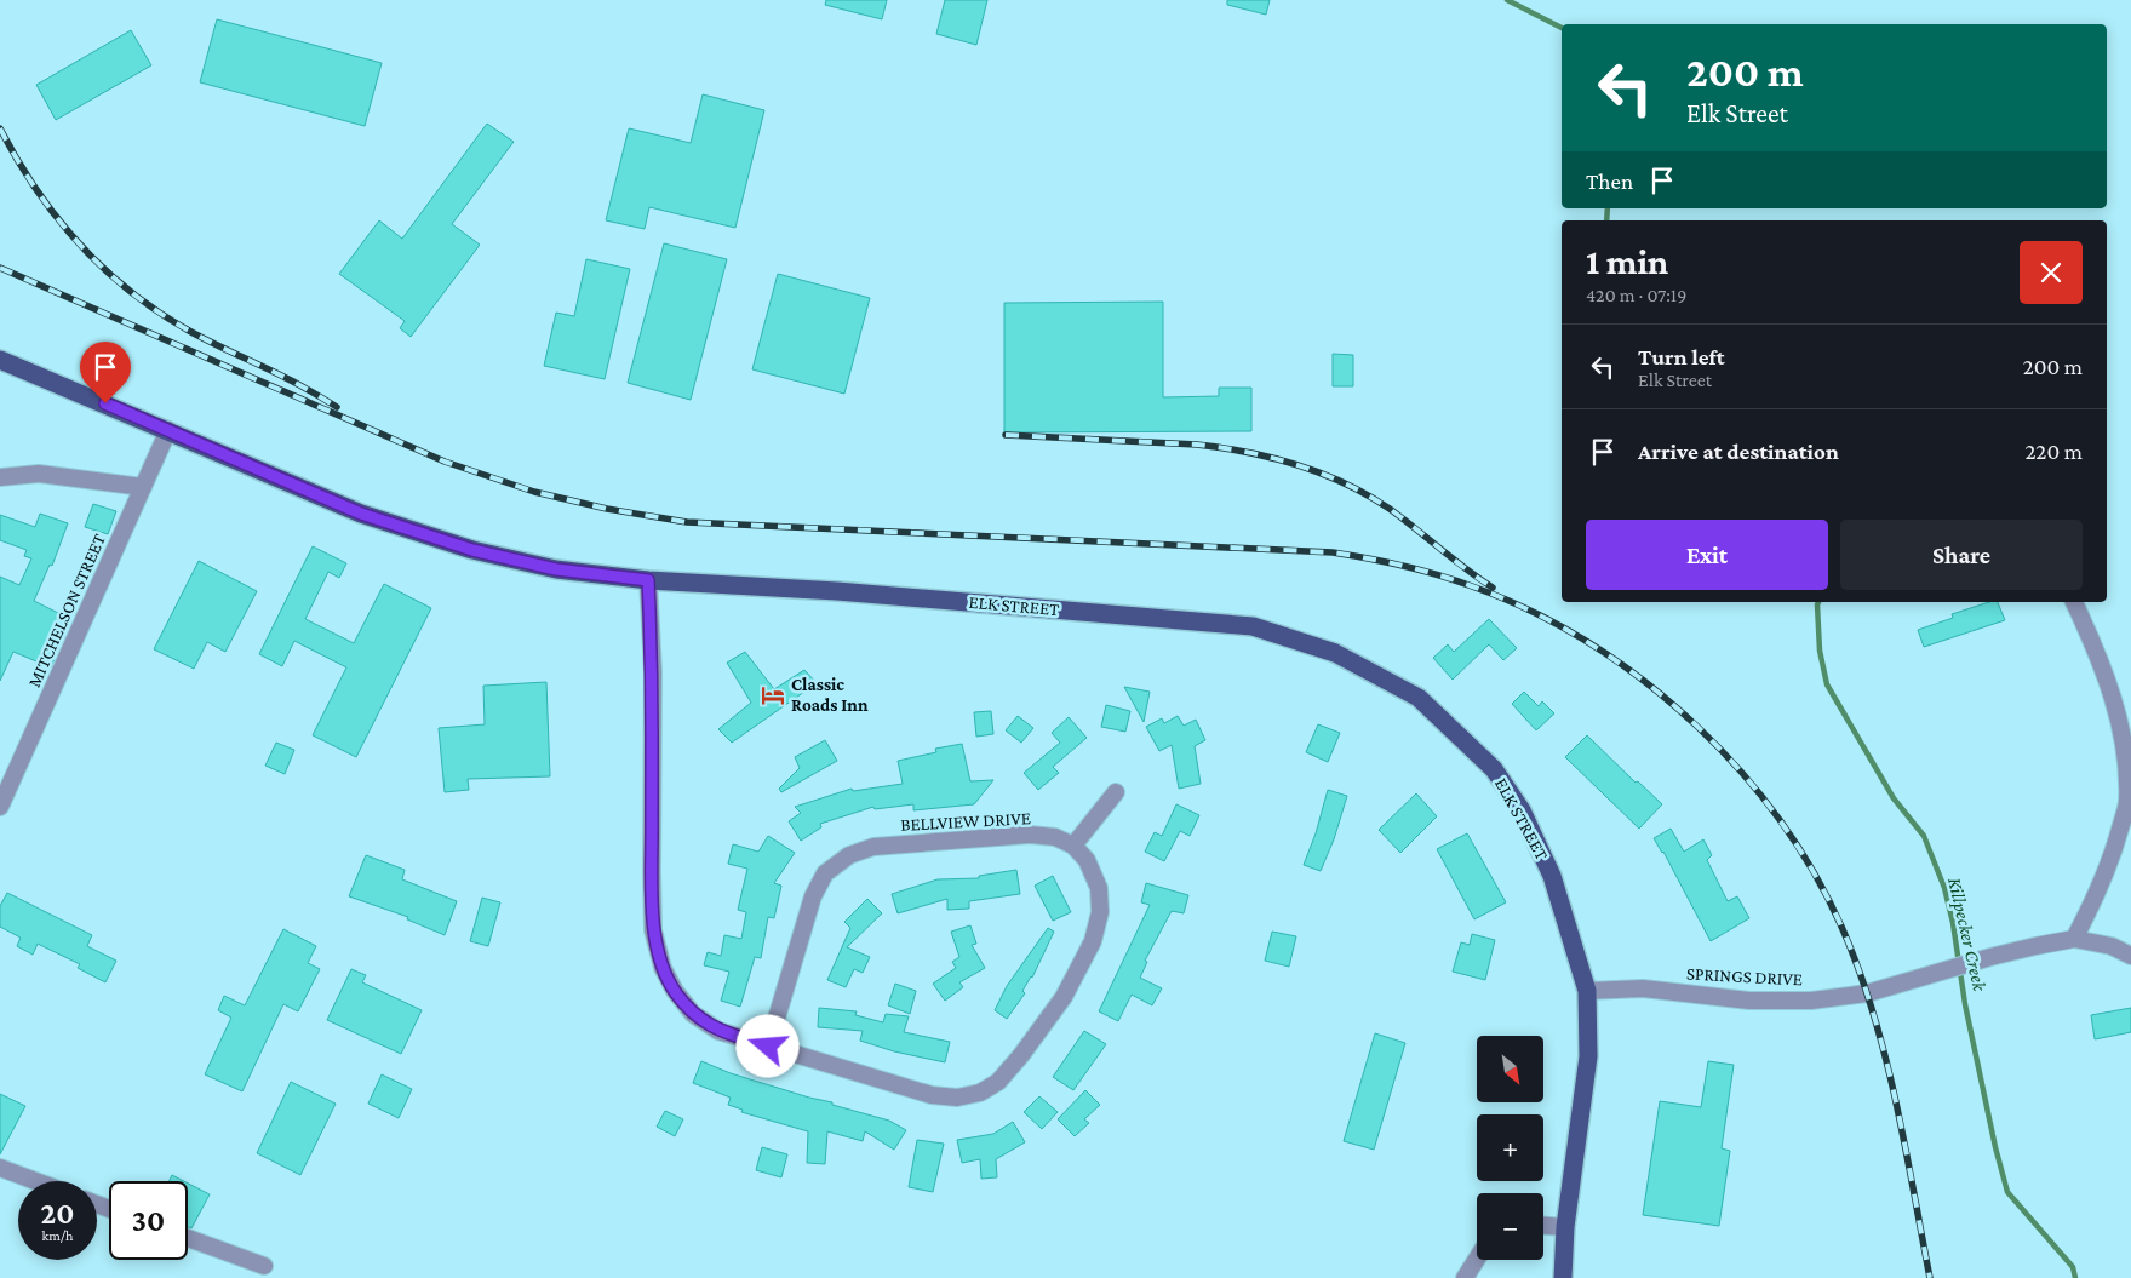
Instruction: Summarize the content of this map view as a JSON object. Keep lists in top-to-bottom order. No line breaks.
{"streets":{"main road":["ELK STREET"],"street":["MITCHELSON STREET","BELLVIEW DRIVE","SPRINGS DRIVE"]},"crossings":[["ELK STREET","MITCHELSON STREET"],["ELK STREET","SPRINGS DRIVE"]],"water":["Killpecker Creek"],"places":{"hotel":["Classic Roads Inn"]},"north":"bottom right","page":{"turn":["200 m","Elk Street"],"then":"Then","heading":["1 min","420 m · 07:19"],"list":[{"name":"Turn left","note":"Elk Street","value":"200 m"},{"name":"Arrive at destination","value":"220 m"}],"buttons":["Exit","Share"],"map_buttons":["+","−"],"speed":"20 km/h","limit":"30"}}
